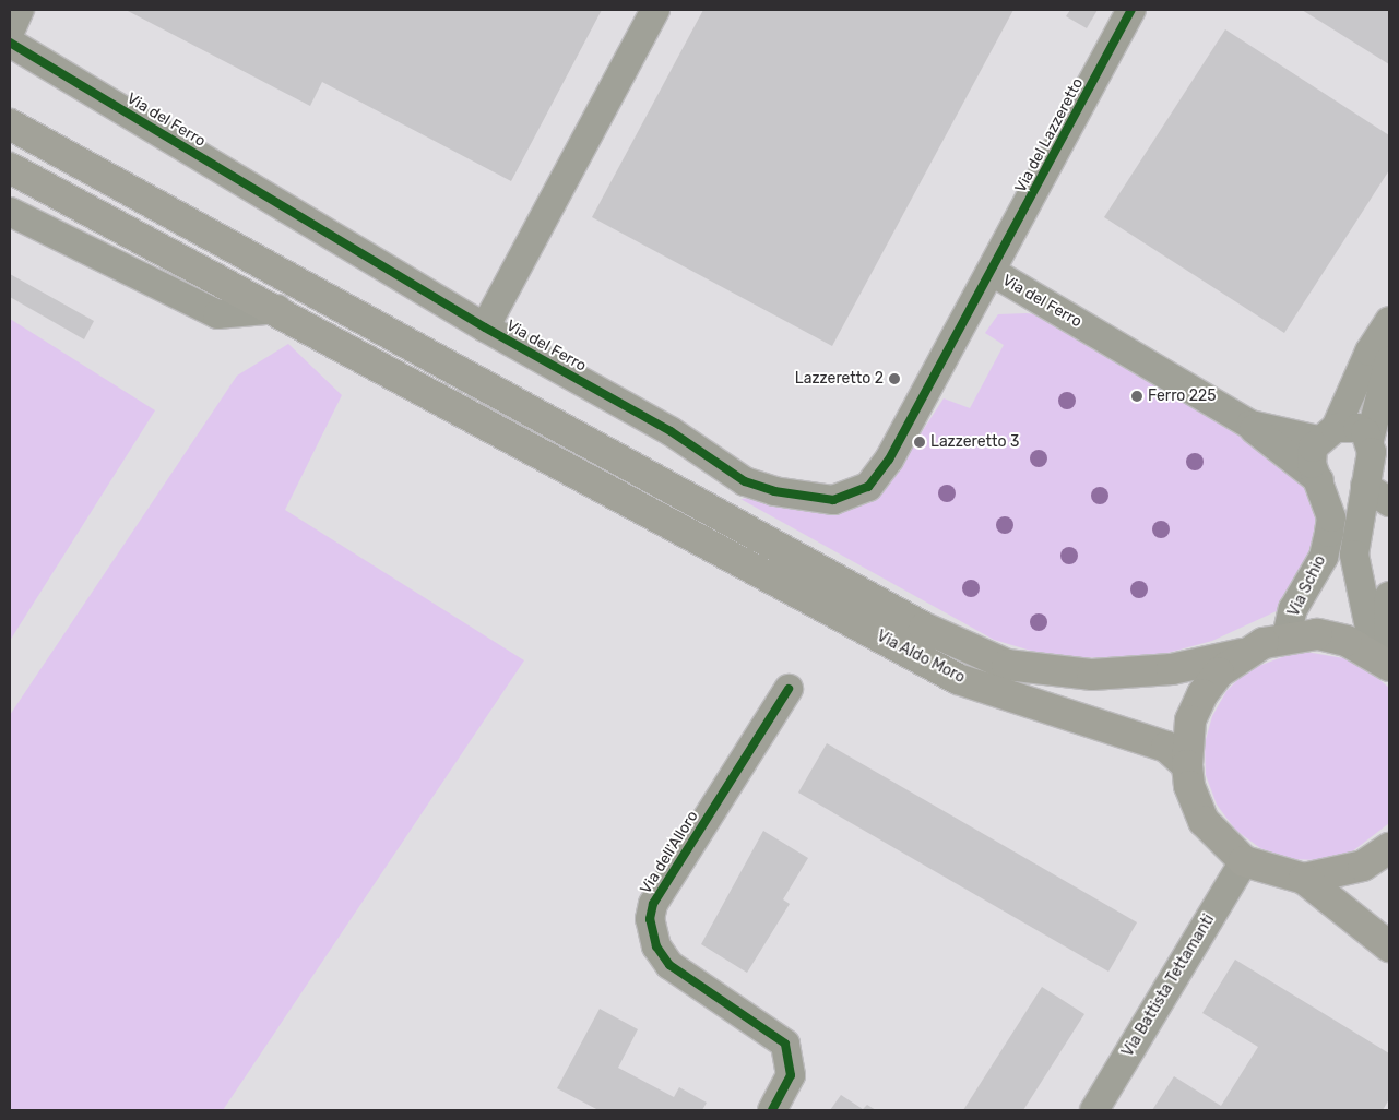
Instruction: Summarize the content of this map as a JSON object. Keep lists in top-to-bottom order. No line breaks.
{"streets":{"main road":["Via Aldo Moro"],"street":["Via del Ferro","Via del Lazzeretto","Via Schio","Via dell'Alloro","Via Battista Tettamanti"]},"crossings":[["Via del Ferro","Via del Lazzeretto"],["Via del Ferro","Via Schio"],["Via Schio","Via Aldo Moro"],["Via Aldo Moro","Via Battista Tettamanti"]],"places":["Lazzeretto 2","Ferro 225","Lazzeretto 3"]}
